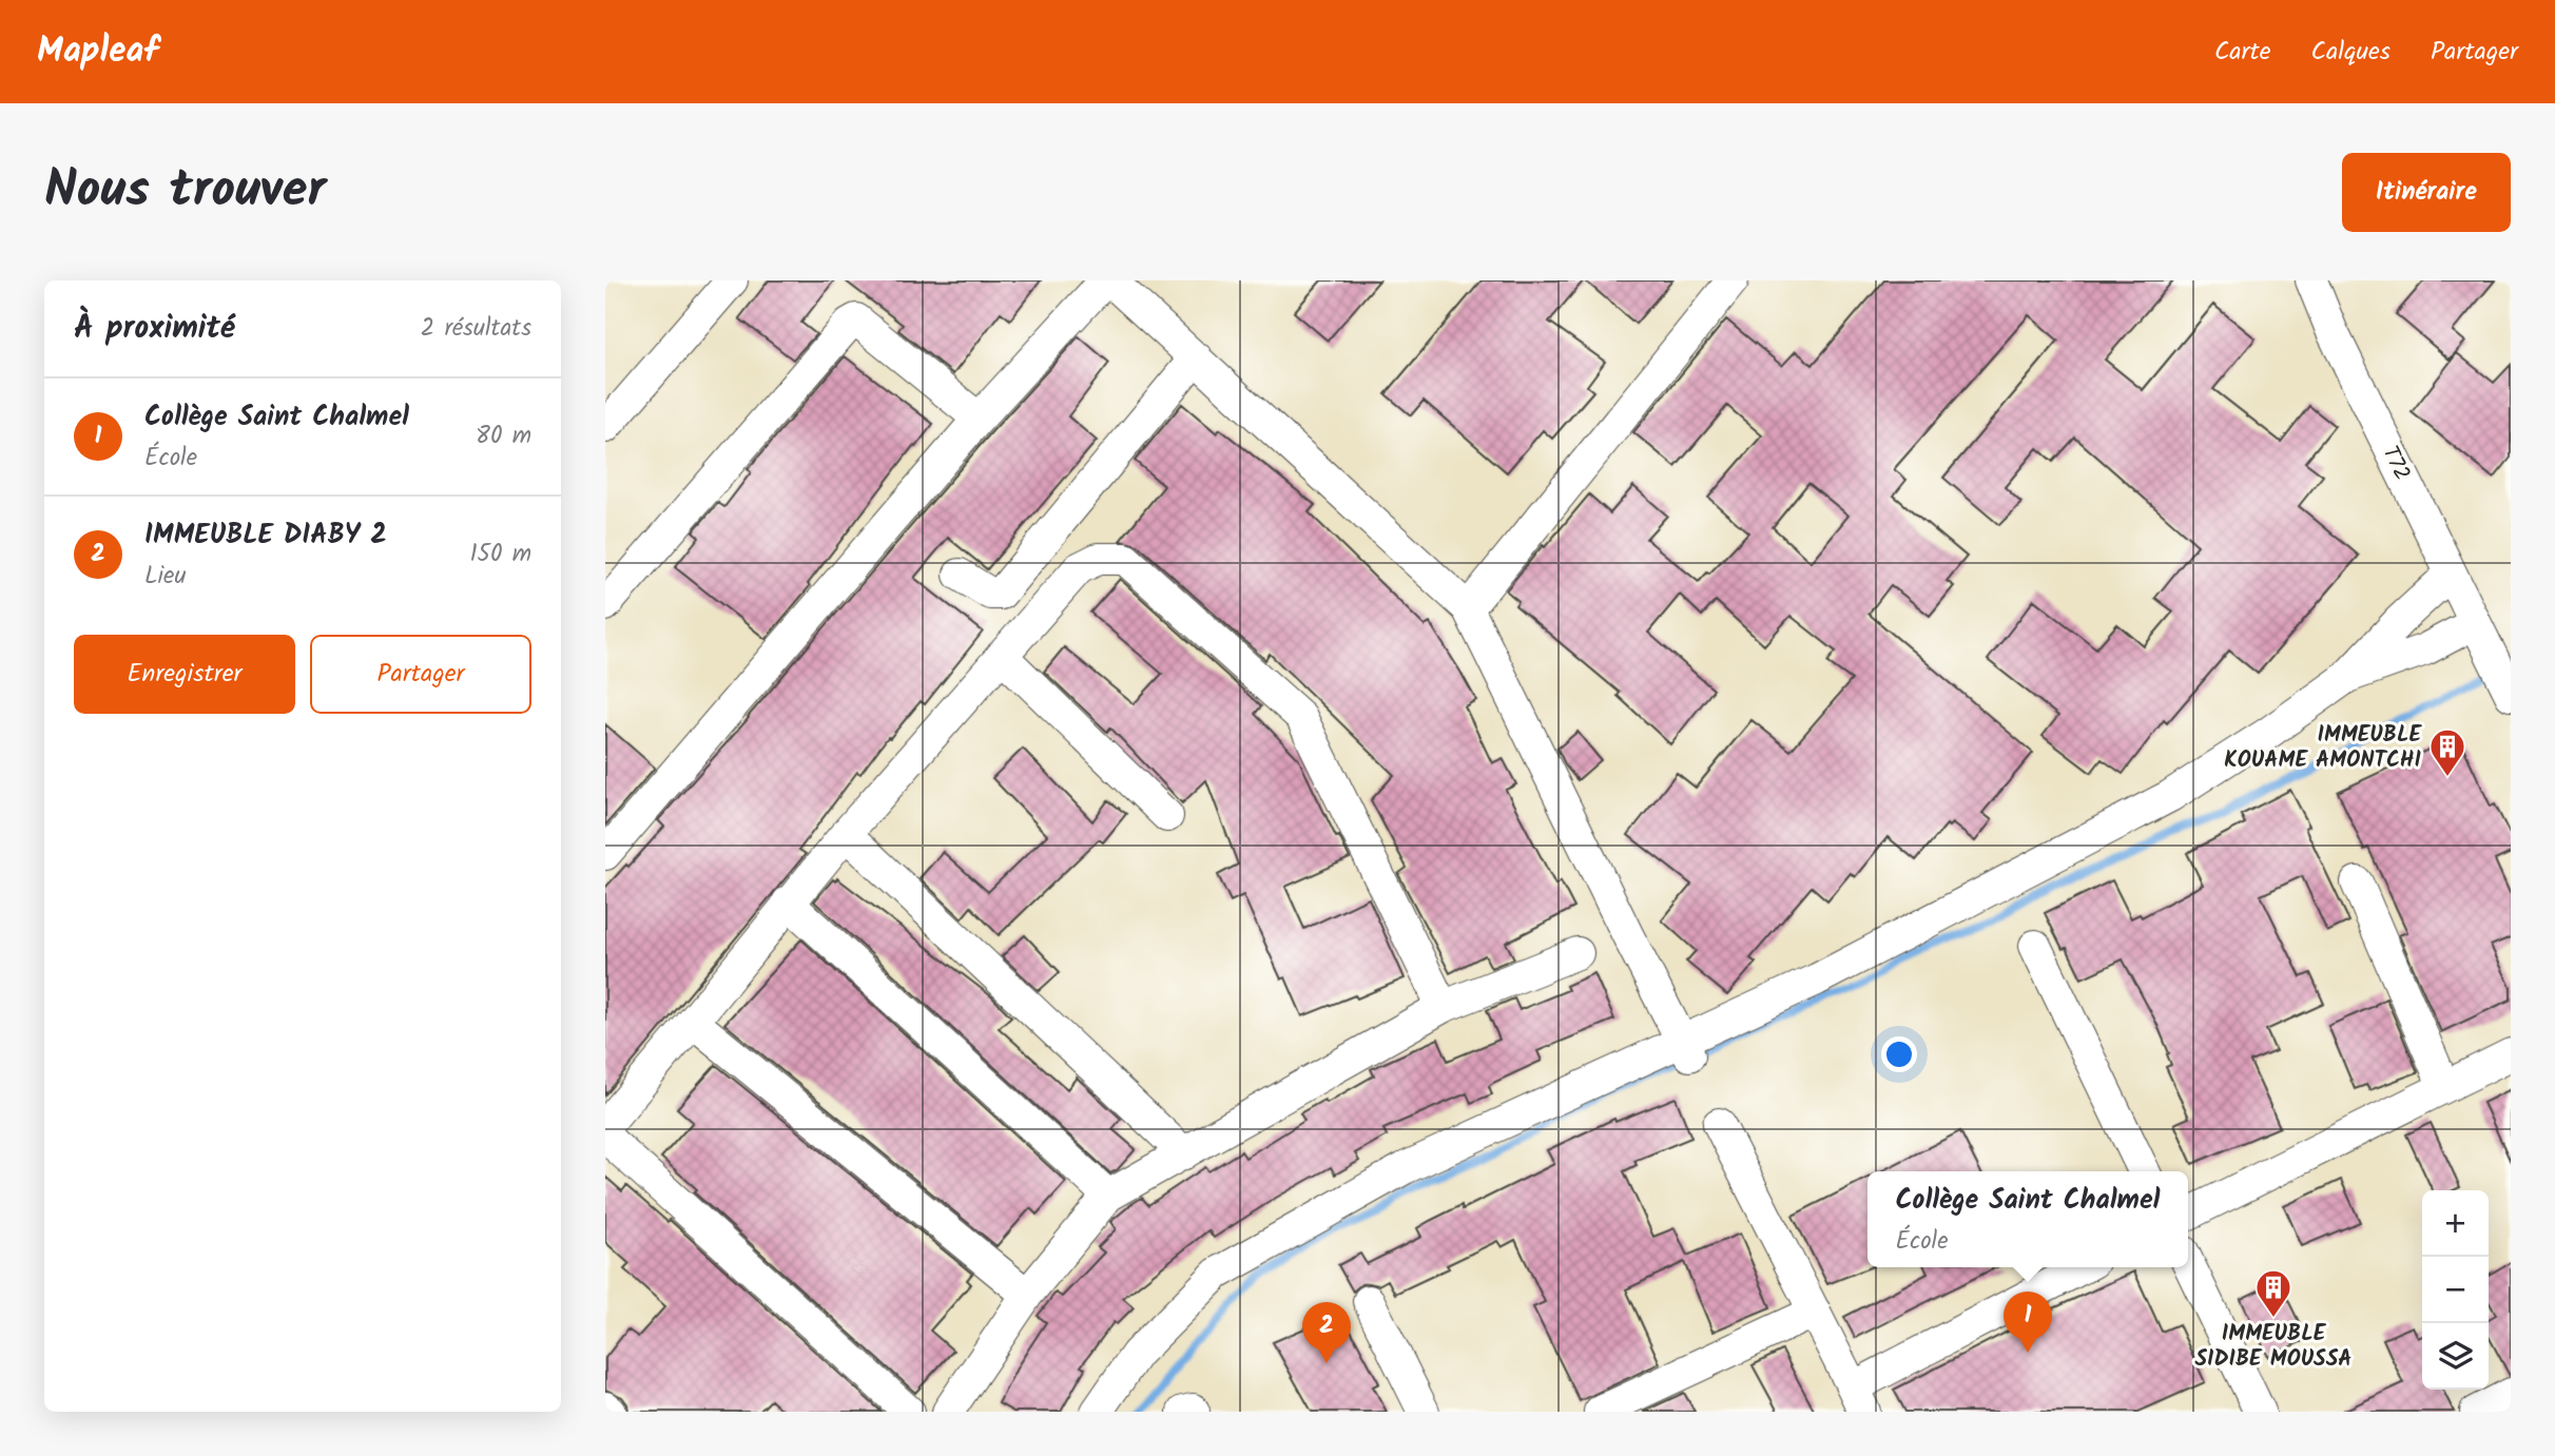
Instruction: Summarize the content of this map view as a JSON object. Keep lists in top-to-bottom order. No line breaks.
{"streets":{"street":["T72"]},"places":{"building":["IMMEUBLE KOUAME AMONTCHI","IMMEUBLE SIDIBE MOUSSA"]},"page":{"header":"Mapleaf","nav":["Carte","Calques","Partager"],"title":"Nous trouver","buttons":["Itinéraire",["Enregistrer","Partager"]],"heading":["À proximité","2 résultats"],"list":[{"mark":"1","name":"Collège Saint Chalmel","note":"École","value":"80 m"},{"mark":"2","name":"IMMEUBLE DIABY 2","note":"Lieu","value":"150 m"}],"popup":["Collège Saint Chalmel","École"],"map_buttons":["+","−"],"pins":["1","2"]}}
